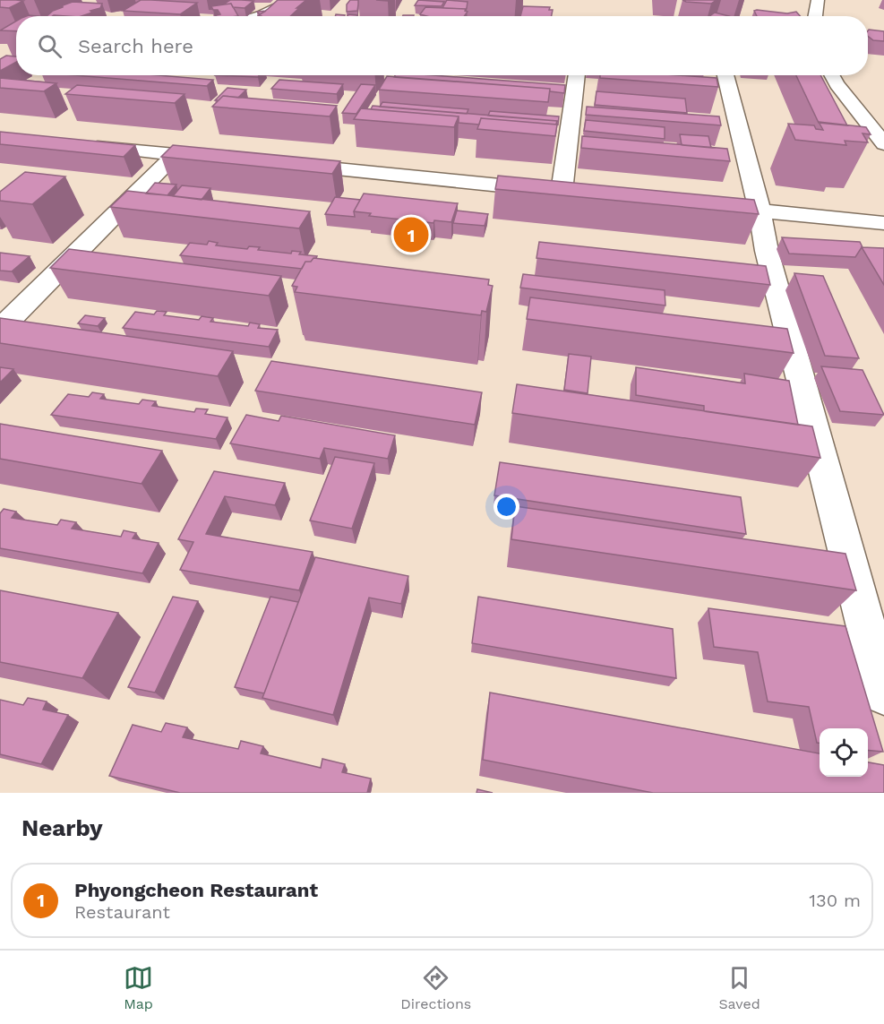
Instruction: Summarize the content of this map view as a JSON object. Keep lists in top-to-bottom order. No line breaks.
{"page":{"search":"Search here","pins":"1","heading":"Nearby","list":[{"mark":"1","name":"Phyongcheon Restaurant","note":"Restaurant","value":"130 m"}],"nav":["Map","Directions","Saved"]}}
